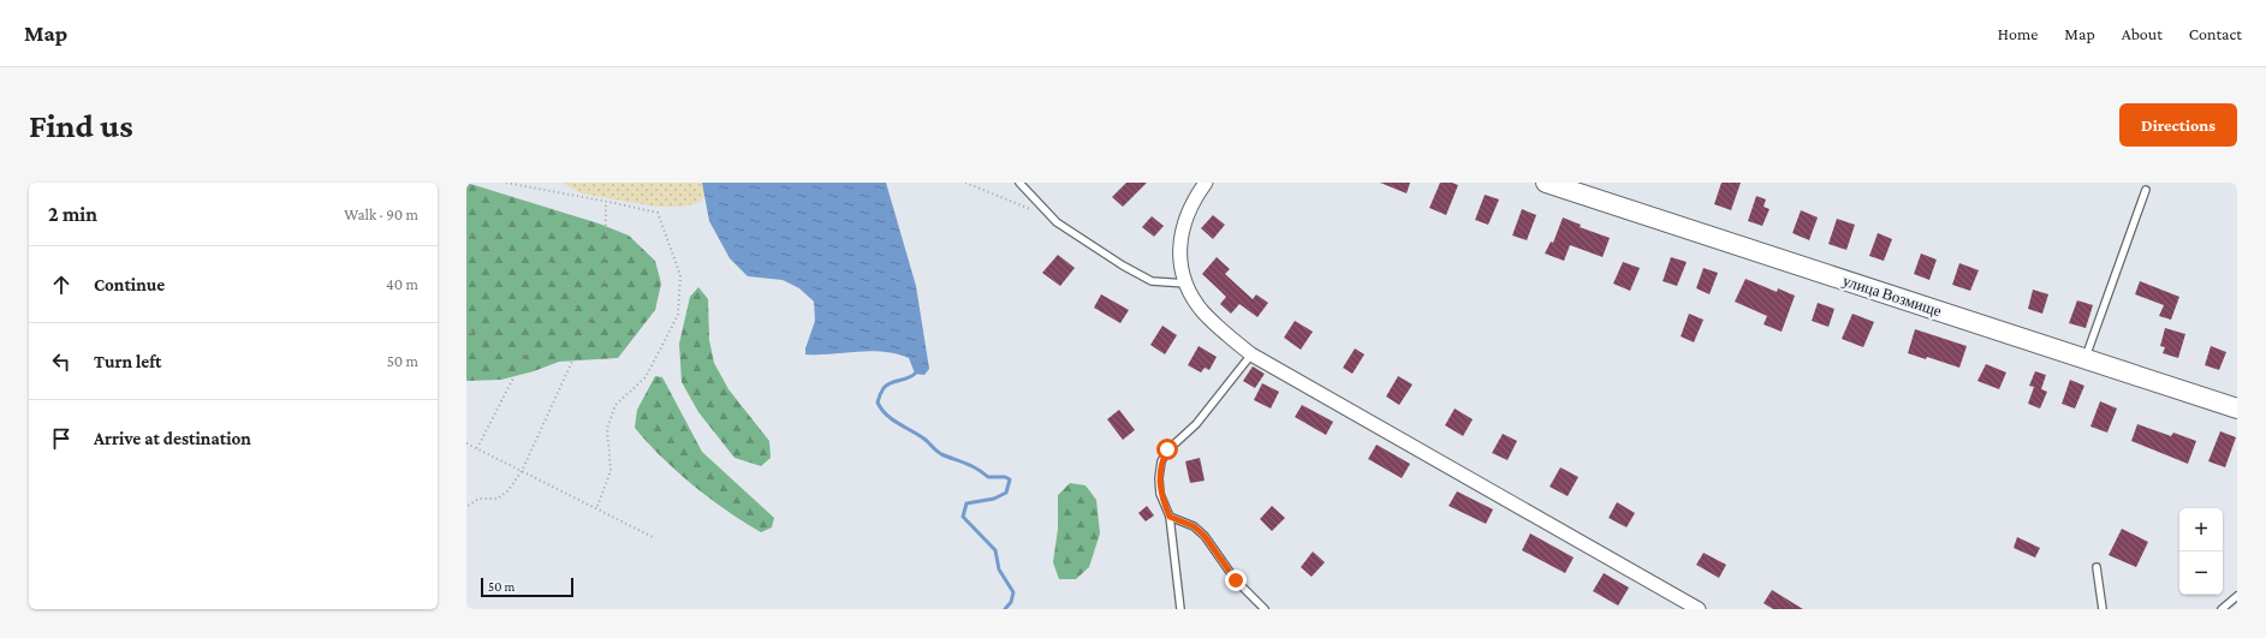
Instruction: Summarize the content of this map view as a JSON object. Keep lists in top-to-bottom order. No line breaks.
{"streets":{"main road":["улица Возмище"]},"scale_bar":"50 m","page":{"header":"Map","nav":["Home","Map","About","Contact"],"buttons":"Directions","title":"Find us","heading":["2 min","Walk · 90 m"],"list":[["Continue","40 m"],["Turn left","50 m"],"Arrive at destination"],"map_buttons":["+","−"],"scale":"50 m"}}
